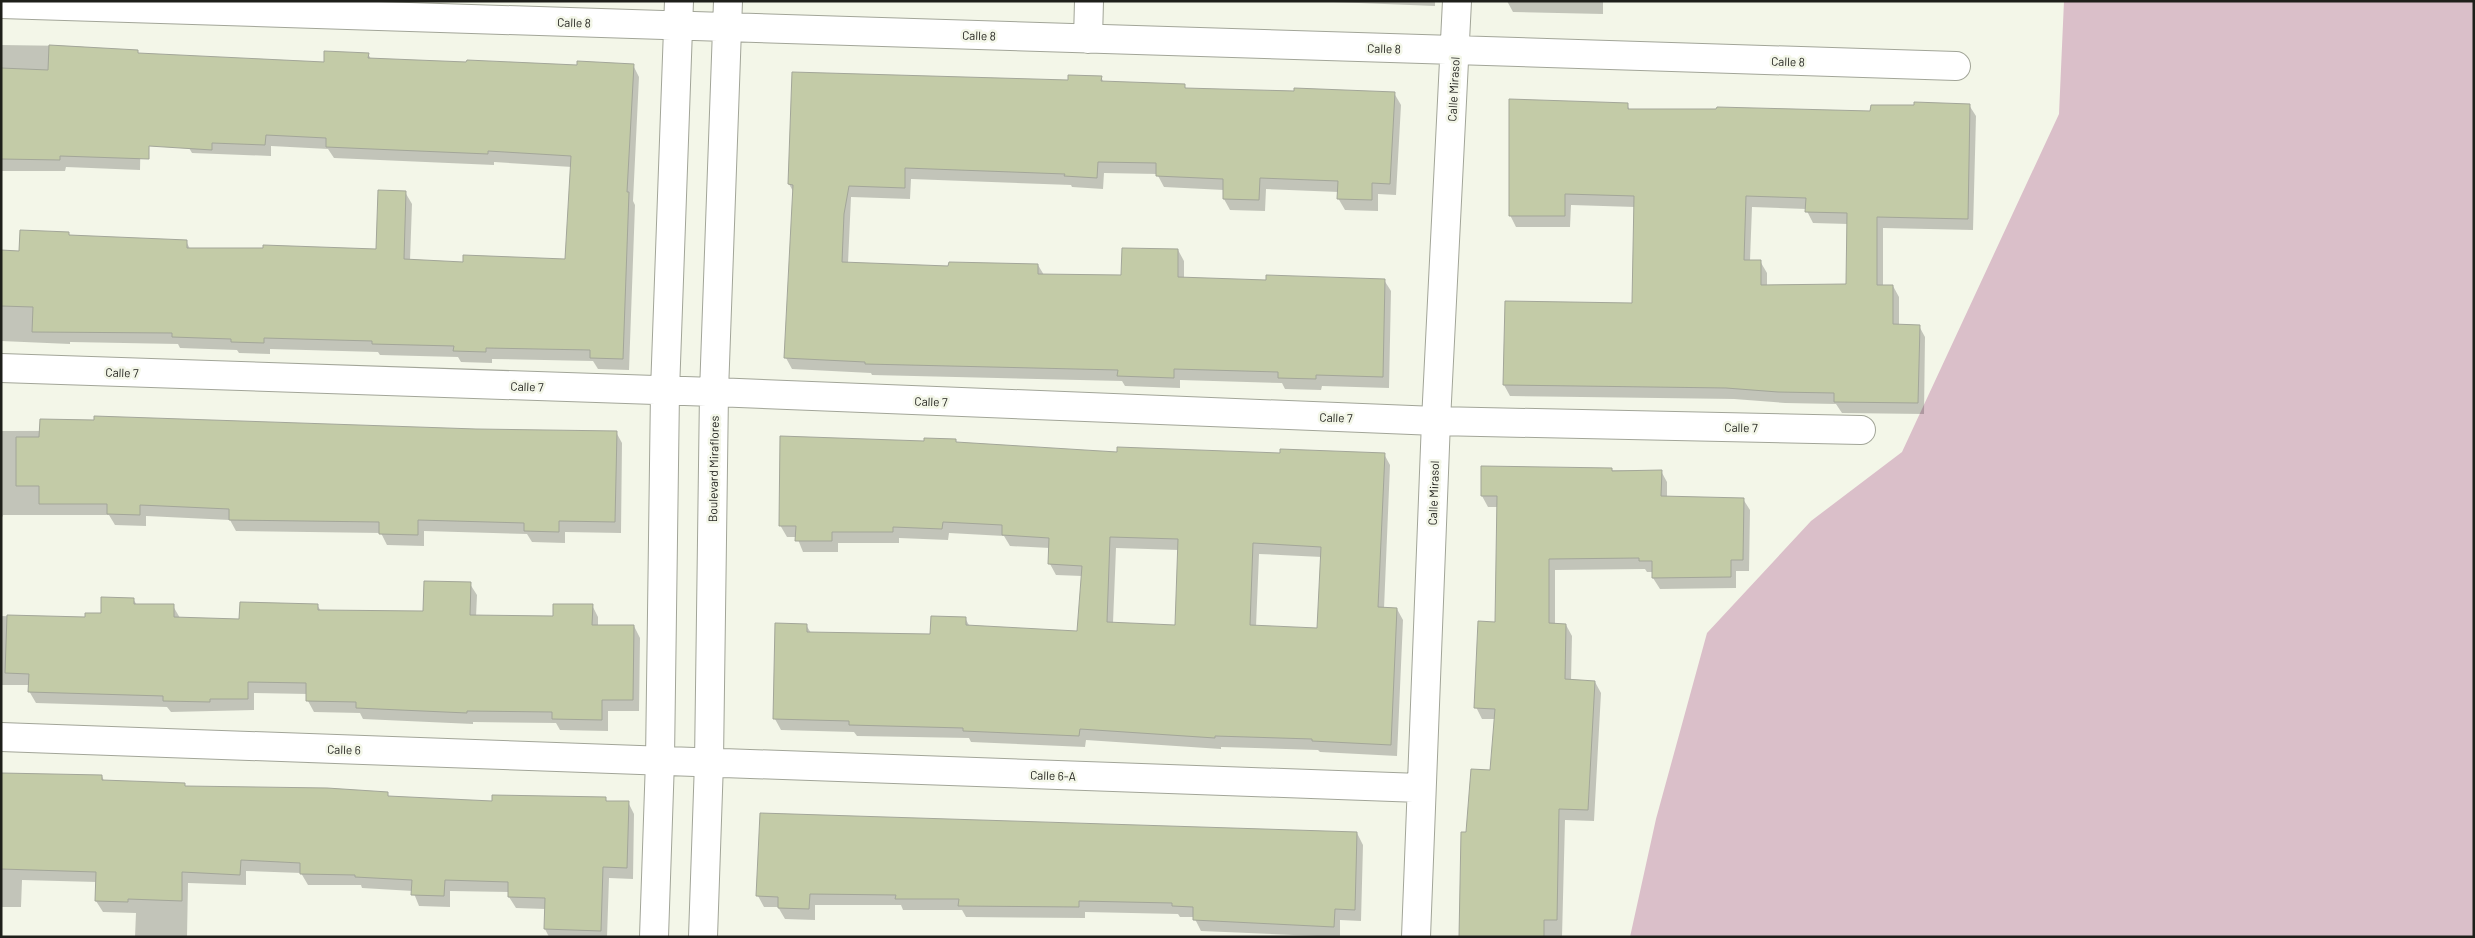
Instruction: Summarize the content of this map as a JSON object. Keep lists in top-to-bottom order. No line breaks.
{"streets":{"street":["Calle 8","Calle Mirasol","Calle 7","Boulevard Miraflores","Calle 6","Calle 6-A"]},"crossings":[["Calle 8","Calle Mirasol"],["Calle 8","Boulevard Miraflores"],["Calle Mirasol","Calle 7"],["Calle Mirasol","Calle 6-A"],["Calle 7","Boulevard Miraflores"],["Boulevard Miraflores","Calle 6"],["Boulevard Miraflores","Calle 6-A"],["Calle 6","Calle 6-A"]]}
